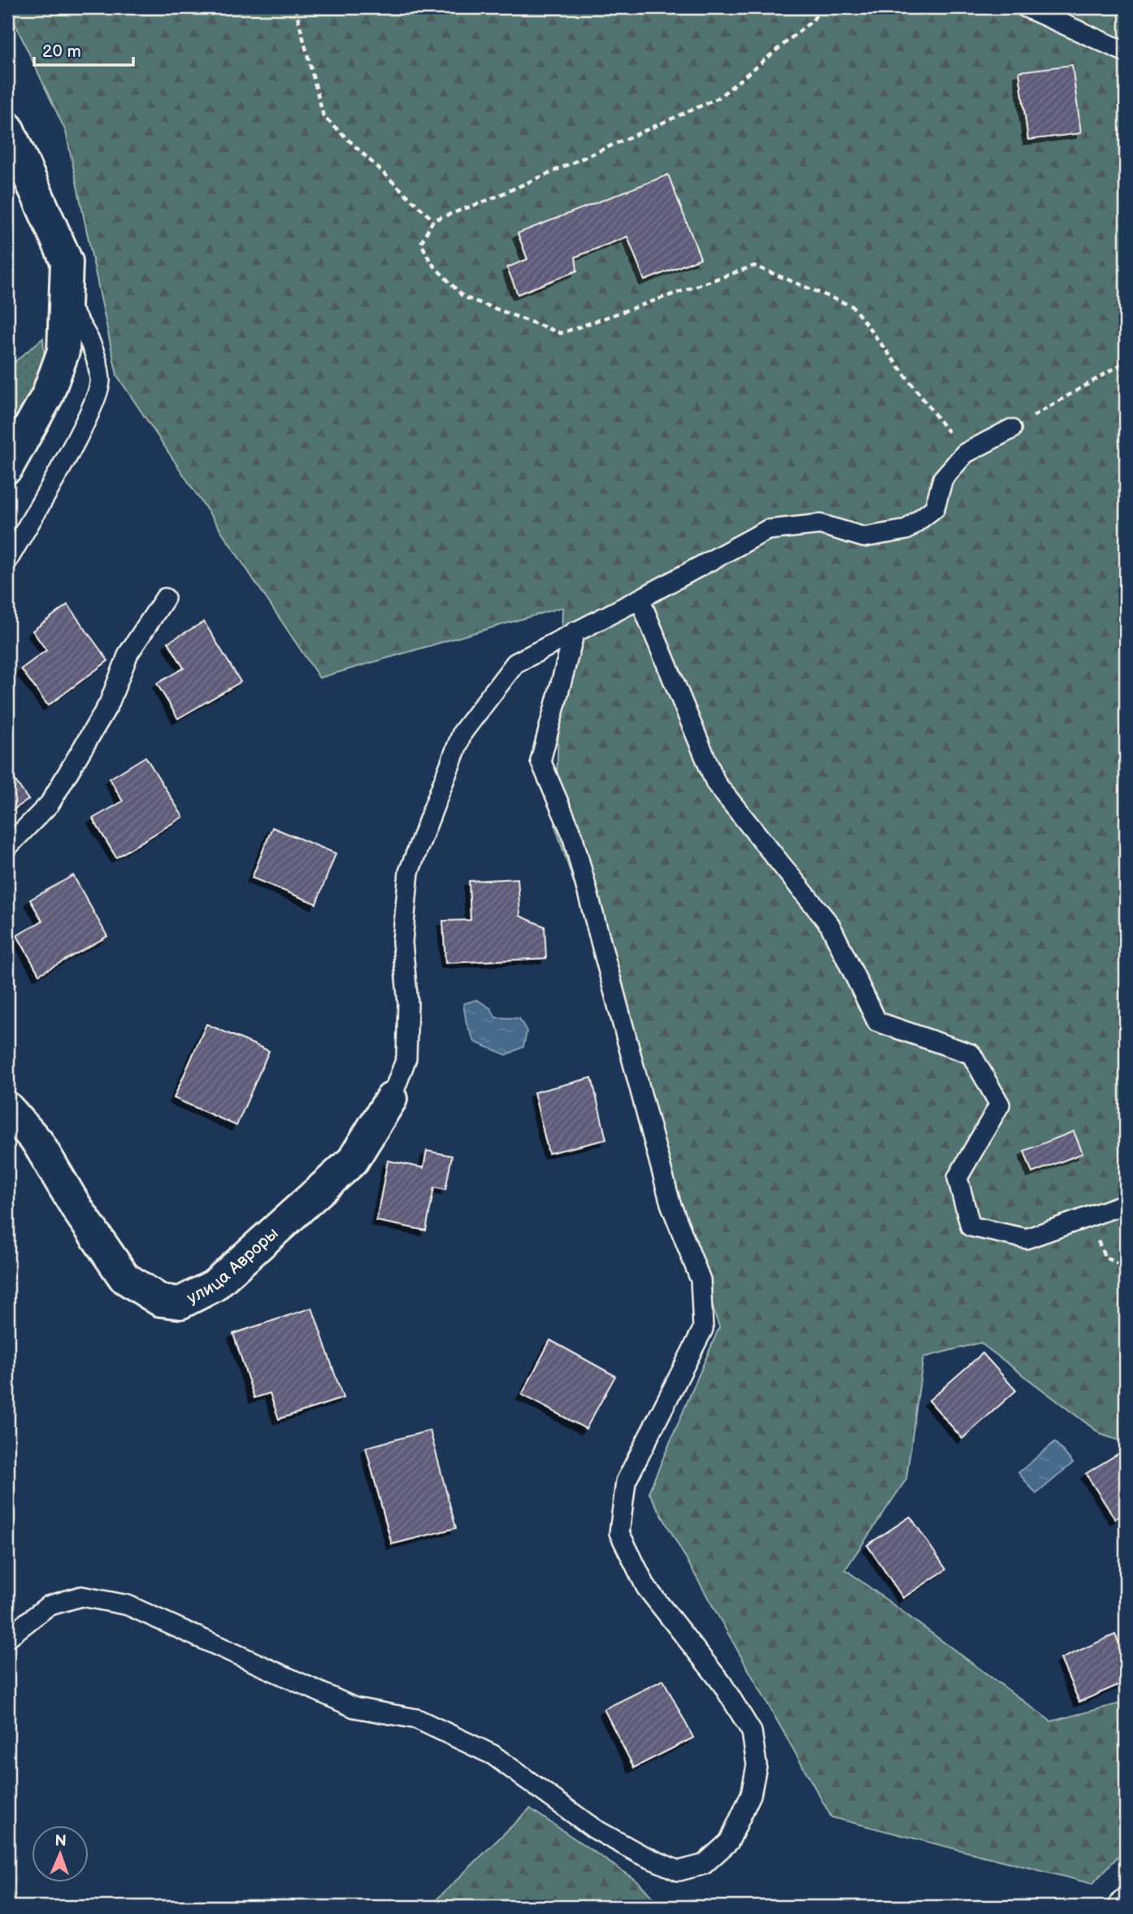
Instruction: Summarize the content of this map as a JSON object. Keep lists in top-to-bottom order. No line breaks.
{"streets":{"street":["улица Авроры"]},"scale_bar":"20 m","north":"top"}
